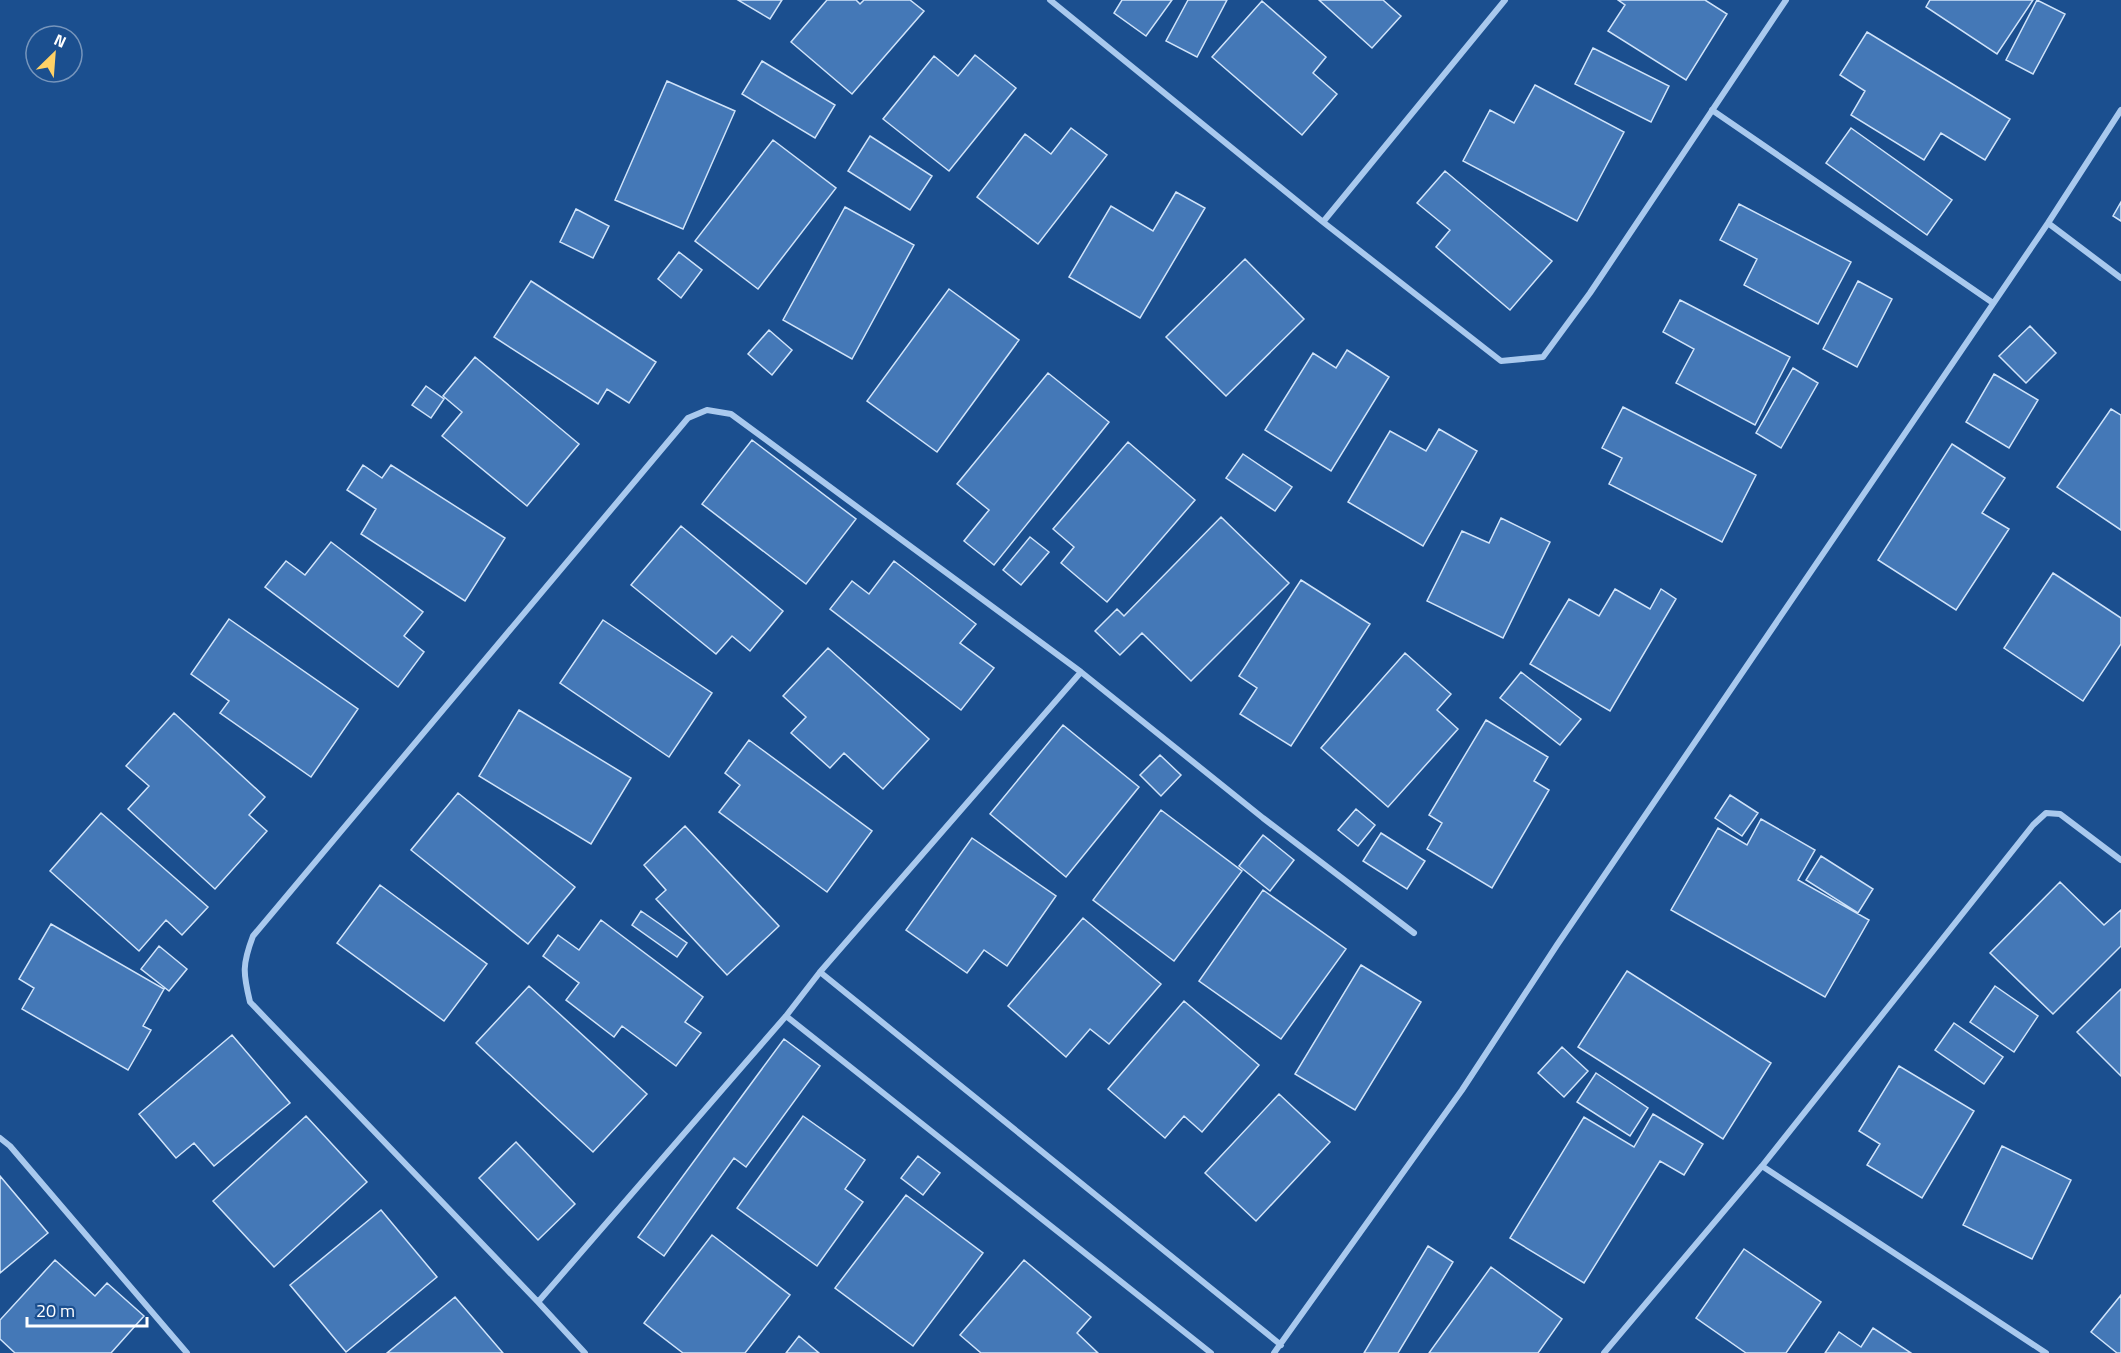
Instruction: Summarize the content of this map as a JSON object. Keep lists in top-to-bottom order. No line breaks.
{"scale_bar":"20 m","north":"top right"}
